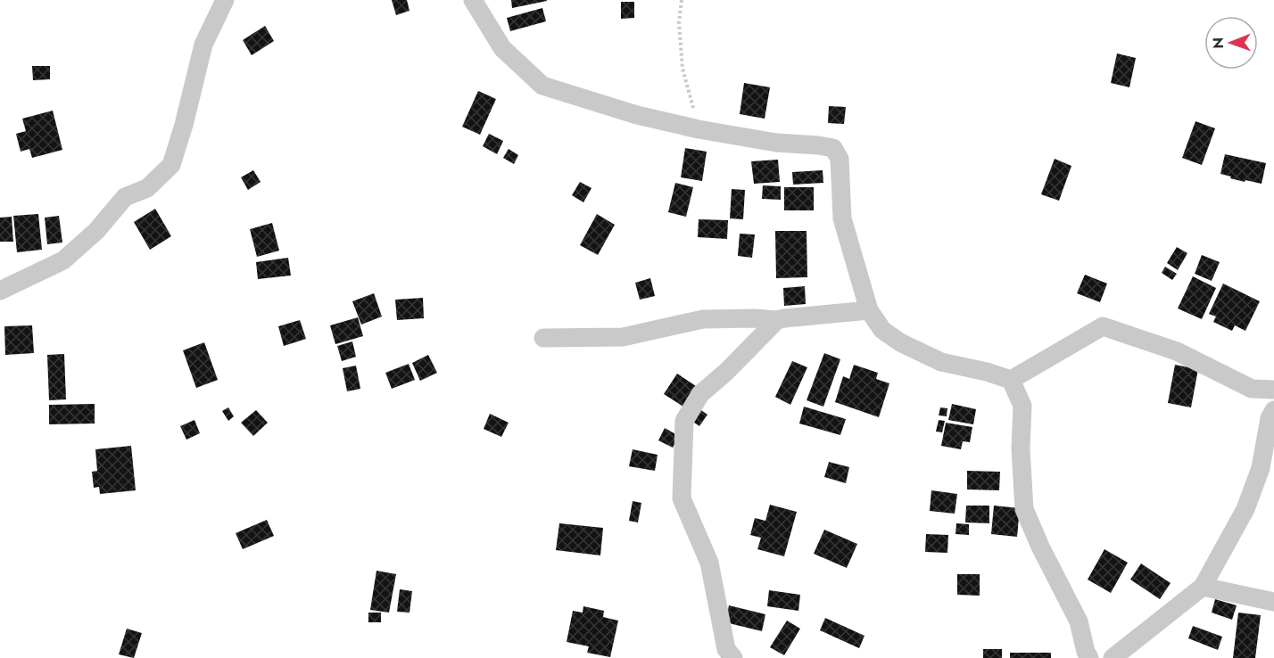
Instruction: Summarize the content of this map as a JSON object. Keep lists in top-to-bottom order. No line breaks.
{"north":"left"}
